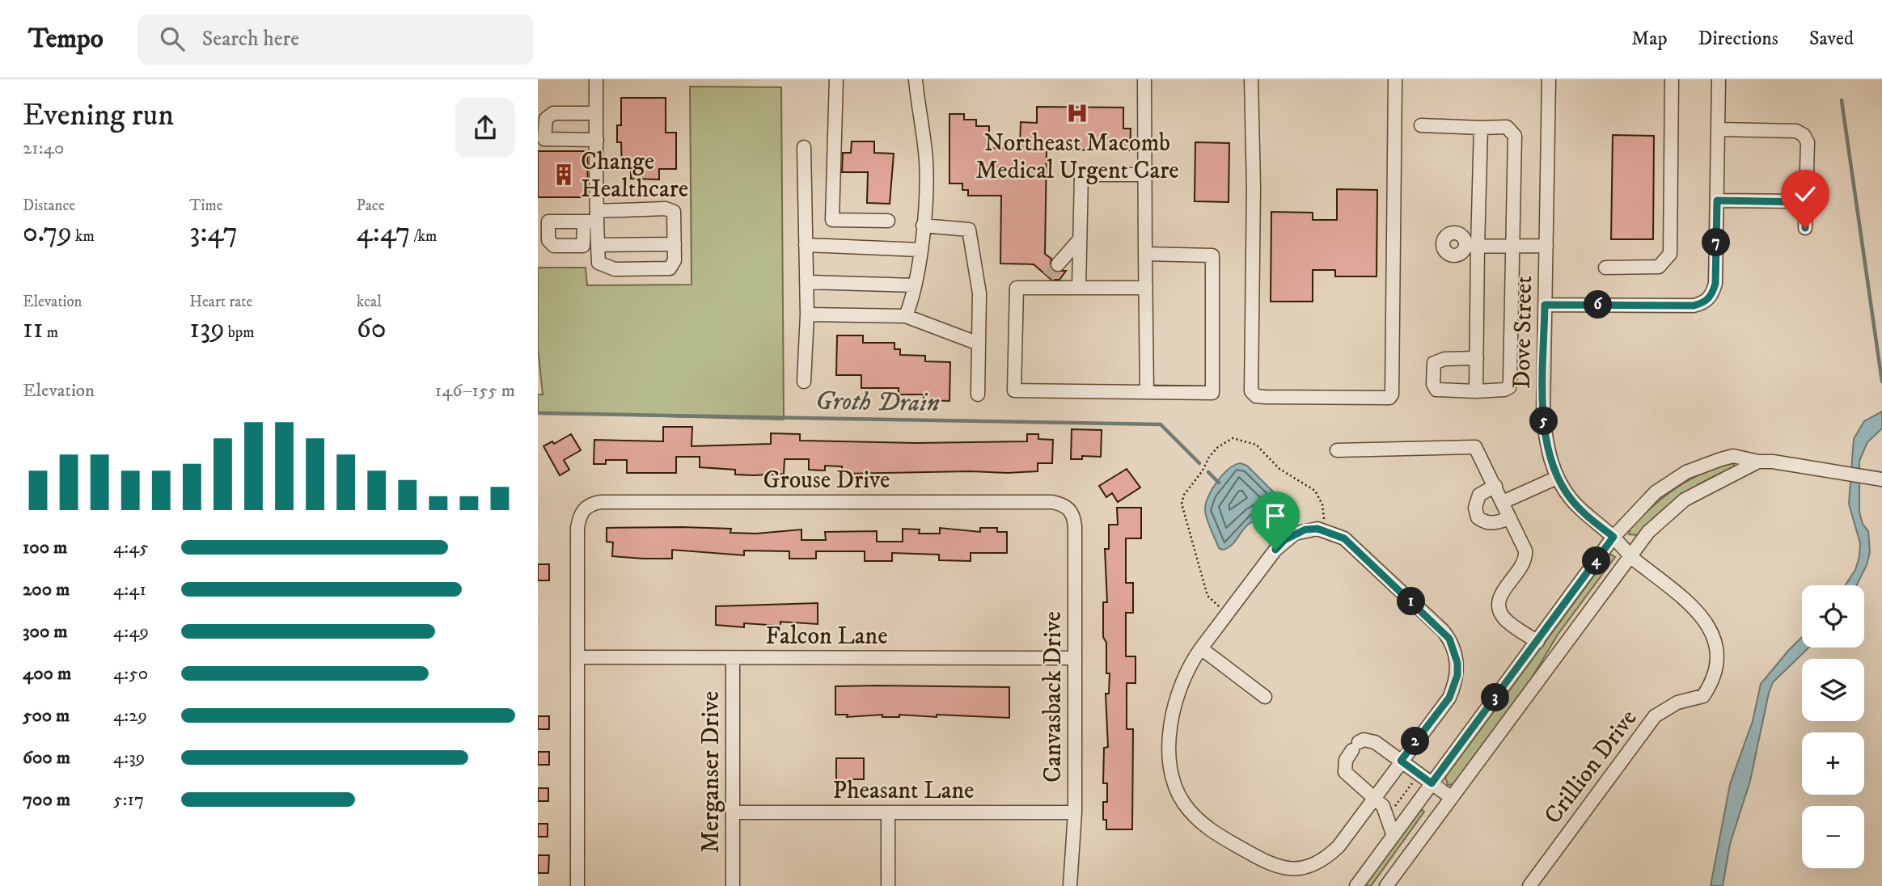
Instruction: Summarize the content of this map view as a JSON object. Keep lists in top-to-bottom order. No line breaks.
{"streets":{"street":["Dove Street","Grouse Drive","Falcon Lane","Canvasback Drive","Crillion Drive","Merganser Drive","Pheasant Lane"]},"crossings":[["Dove Street","Crillion Drive"],["Grouse Drive","Falcon Lane"],["Grouse Drive","Canvasback Drive"],["Falcon Lane","Canvasback Drive"],["Falcon Lane","Merganser Drive"],["Canvasback Drive","Pheasant Lane"],["Merganser Drive","Pheasant Lane"]],"water":["Groth Drain"],"places":{"hospital":["Northeast Macomb Medical Urgent Care"],"building":["Change Healthcare"]},"page":{"header":"Tempo","search":"Search here","nav":["Map","Directions","Saved"],"heading":["Evening run","21:40"],"stats":[["Distance","0.79 km"],["Time","3:47"],["Pace","4:47 /km"],["Elevation","11 m"],["Heart rate","139 bpm"],["kcal","60"]],"pins":["7","6","5","4","1","3","2"],"chart":["Elevation","146–155 m"],"list":[{"name":"100 m","note":"4:45"},{"name":"200 m","note":"4:41"},{"name":"300 m","note":"4:49"},{"name":"400 m","note":"4:50"},{"name":"500 m","note":"4:29"},{"name":"600 m","note":"4:39"},{"name":"700 m","note":"5:17"}],"map_buttons":["+","−"]}}
